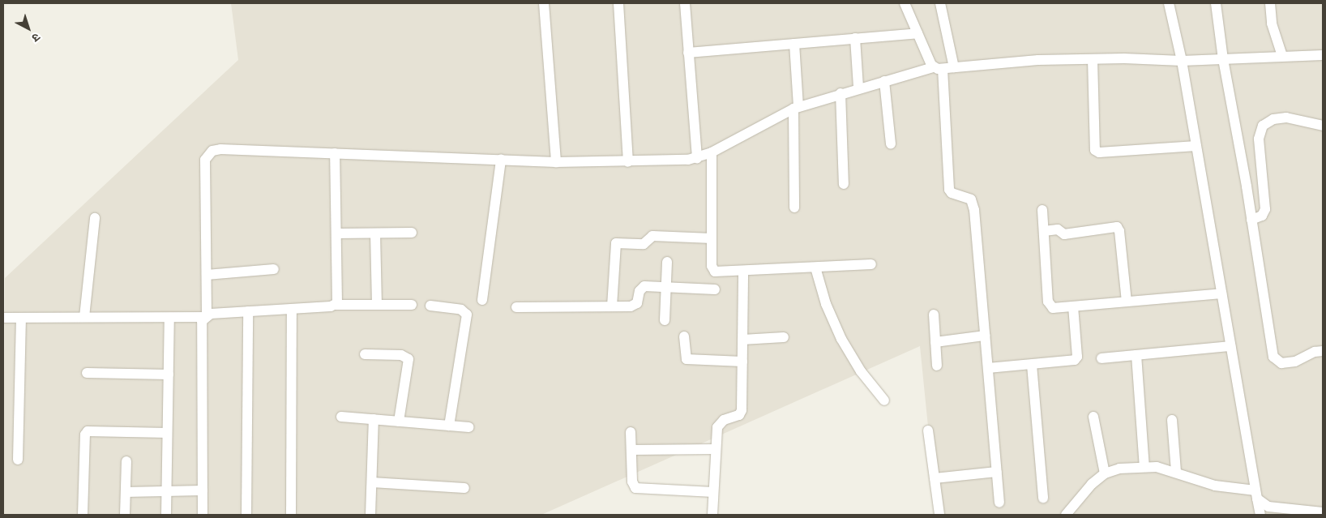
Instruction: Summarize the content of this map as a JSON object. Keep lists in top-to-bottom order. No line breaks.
{"north":"bottom right"}
